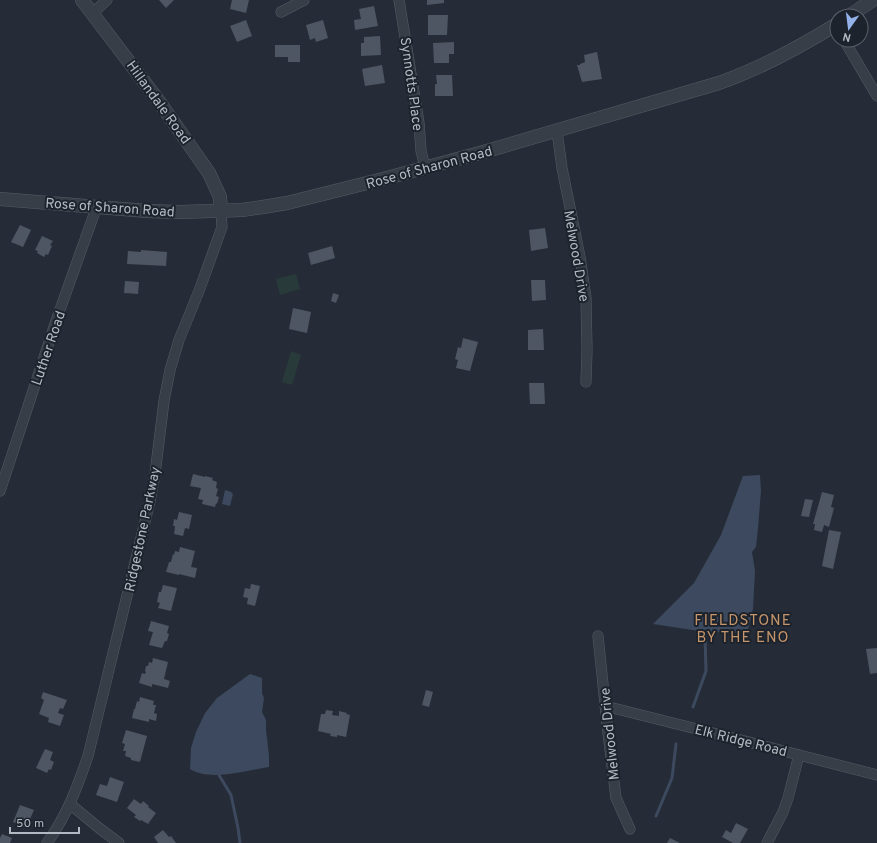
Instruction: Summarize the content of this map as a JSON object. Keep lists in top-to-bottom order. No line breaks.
{"streets":{"street":["Synnotts Place","Hillandale Road","Rose of Sharon Road","Melwood Drive","Luther Road","Ridgestone Parkway","Elk Ridge Road"]},"crossings":[["Synnotts Place","Rose of Sharon Road"],["Hillandale Road","Rose of Sharon Road"],["Hillandale Road","Ridgestone Parkway"],["Rose of Sharon Road","Melwood Drive"],["Rose of Sharon Road","Luther Road"],["Rose of Sharon Road","Ridgestone Parkway"],["Melwood Drive","Elk Ridge Road"]],"districts":["FIELDSTONE BY THE ENO"],"scale_bar":"50 m","north":"bottom"}
